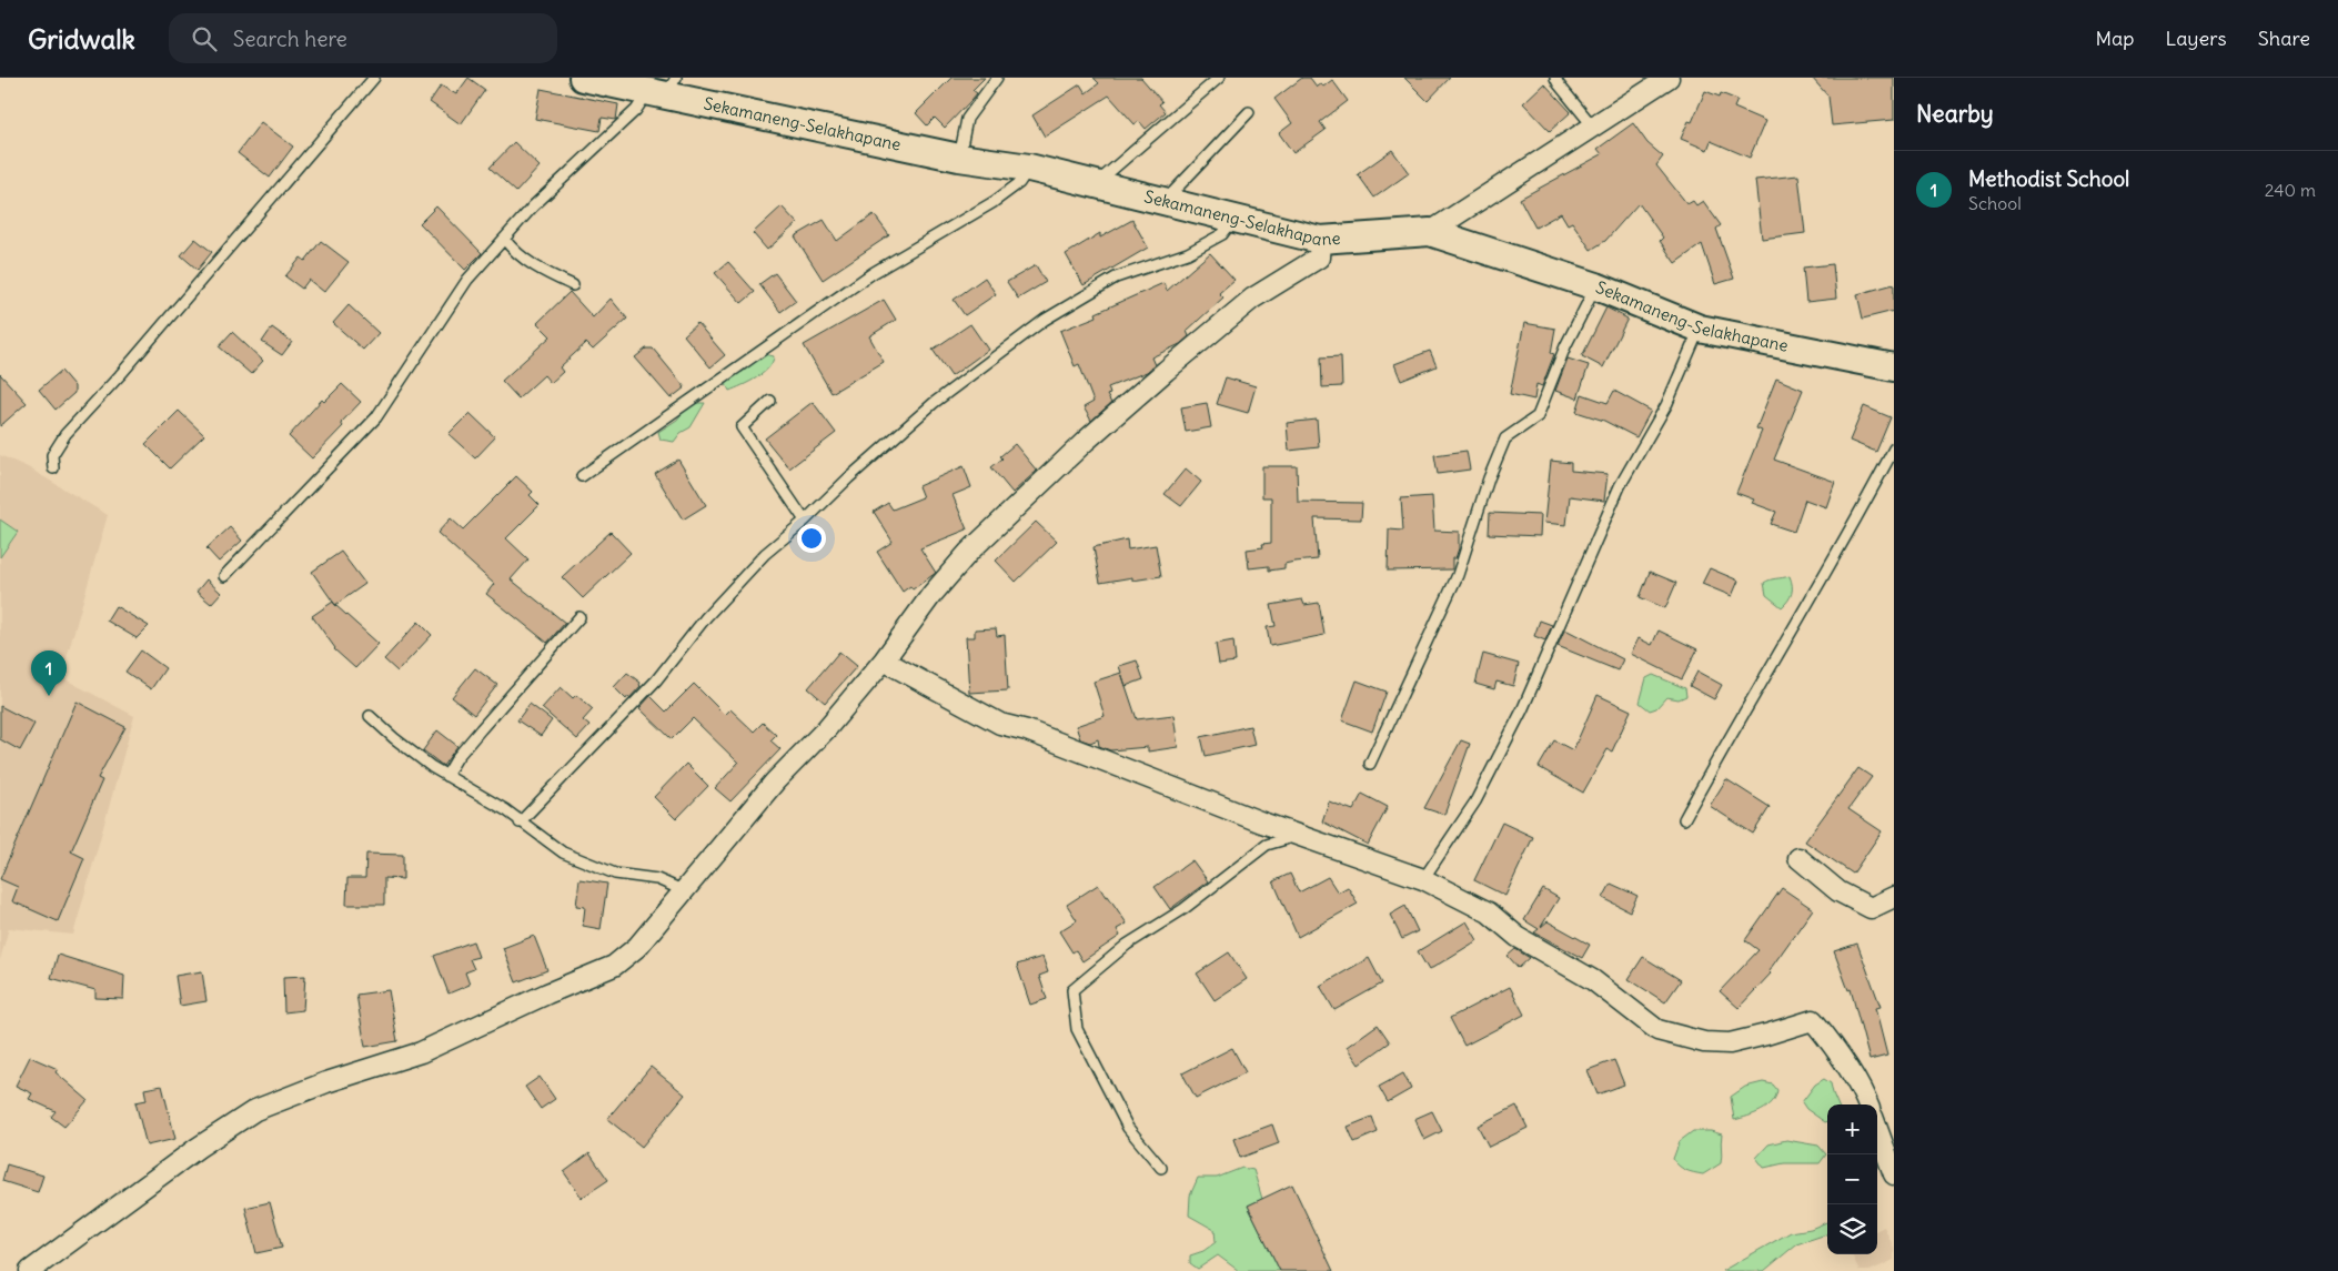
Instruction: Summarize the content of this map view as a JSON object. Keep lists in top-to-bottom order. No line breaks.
{"streets":{"street":["Sekamaneng-Selakhapane"]},"page":{"header":"Gridwalk","search":"Search here","nav":["Map","Layers","Share"],"heading":"Nearby","list":[{"mark":"1","name":"Methodist School","note":"School","value":"240 m"}],"pins":"1","map_buttons":["+","−"]}}
